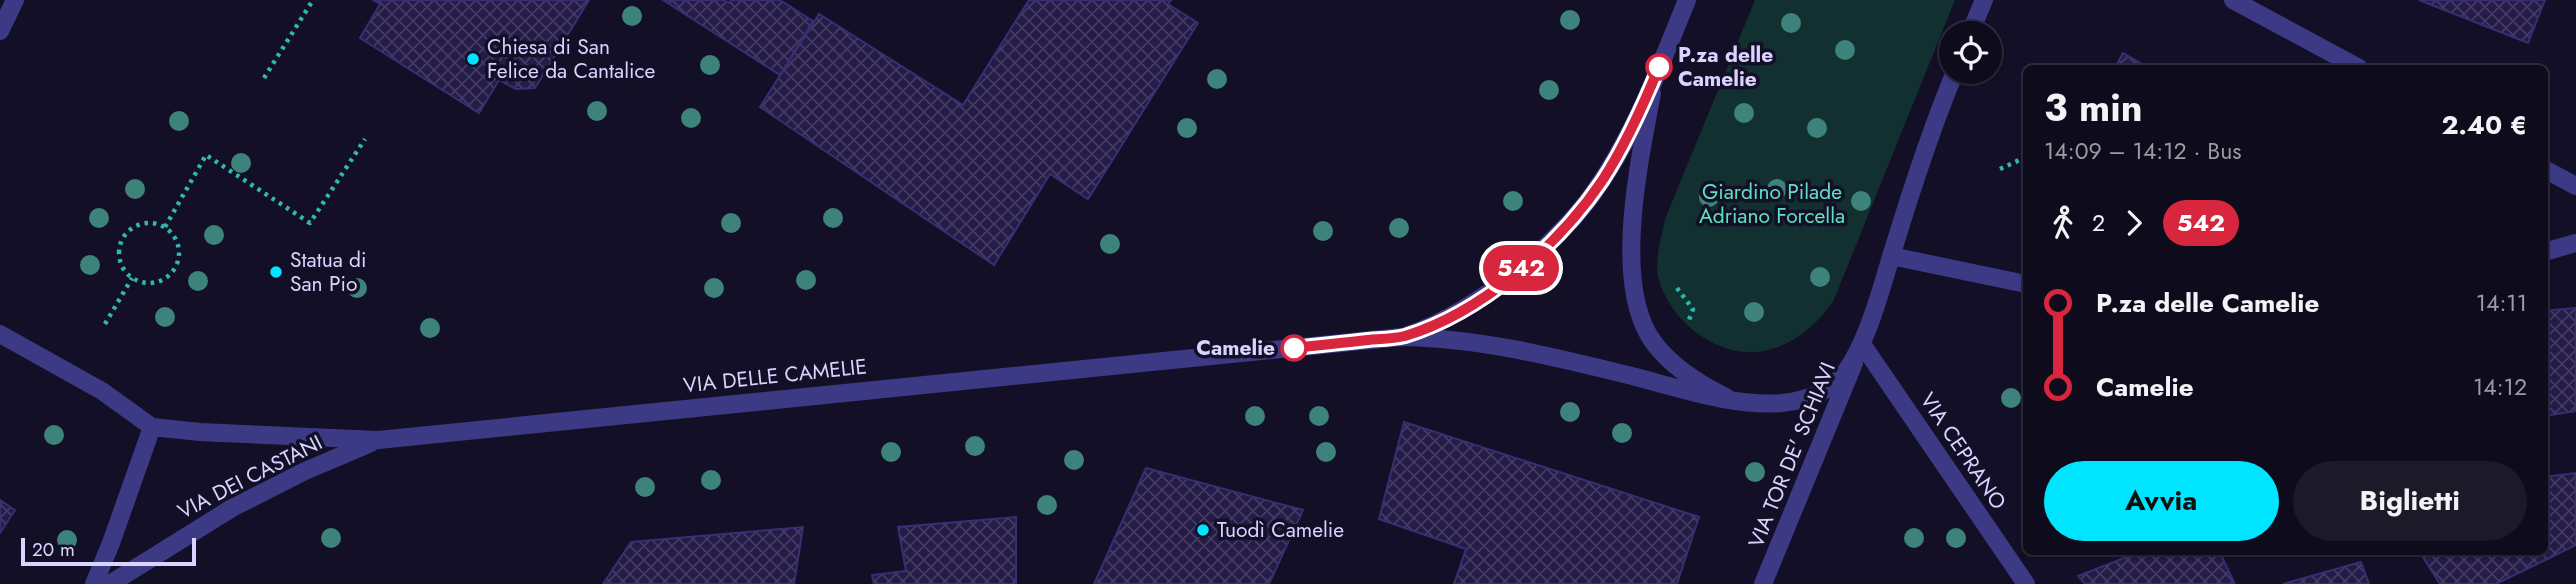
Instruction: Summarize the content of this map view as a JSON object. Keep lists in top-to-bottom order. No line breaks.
{"streets":{"street":["VIA DELLE CAMELIE","VIA CEPRANO","VIA TOR DE' SCHIAVI","VIA DEI CASTANI"]},"crossings":[["VIA DELLE CAMELIE","VIA DEI CASTANI"],["VIA CEPRANO","VIA TOR DE' SCHIAVI"]],"parks":["Giardino Pilade Adriano Forcella"],"places":["Chiesa di San Felice da Cantalice","P.za delle Camelie","Statua di San Pio","Camelie","Tuodì Camelie"],"lines":["bus line 542"],"scale_bar":"20 m","page":{"on_map":"542","heading":["3 min","14:09 – 14:12 · Bus","2.40 €"],"legs":["2","542"],"list":[{"name":"P.za delle Camelie","value":"14:11"},{"name":"Camelie","value":"14:12"}],"buttons":["Avvia","Biglietti"],"scale":"20 m"}}
